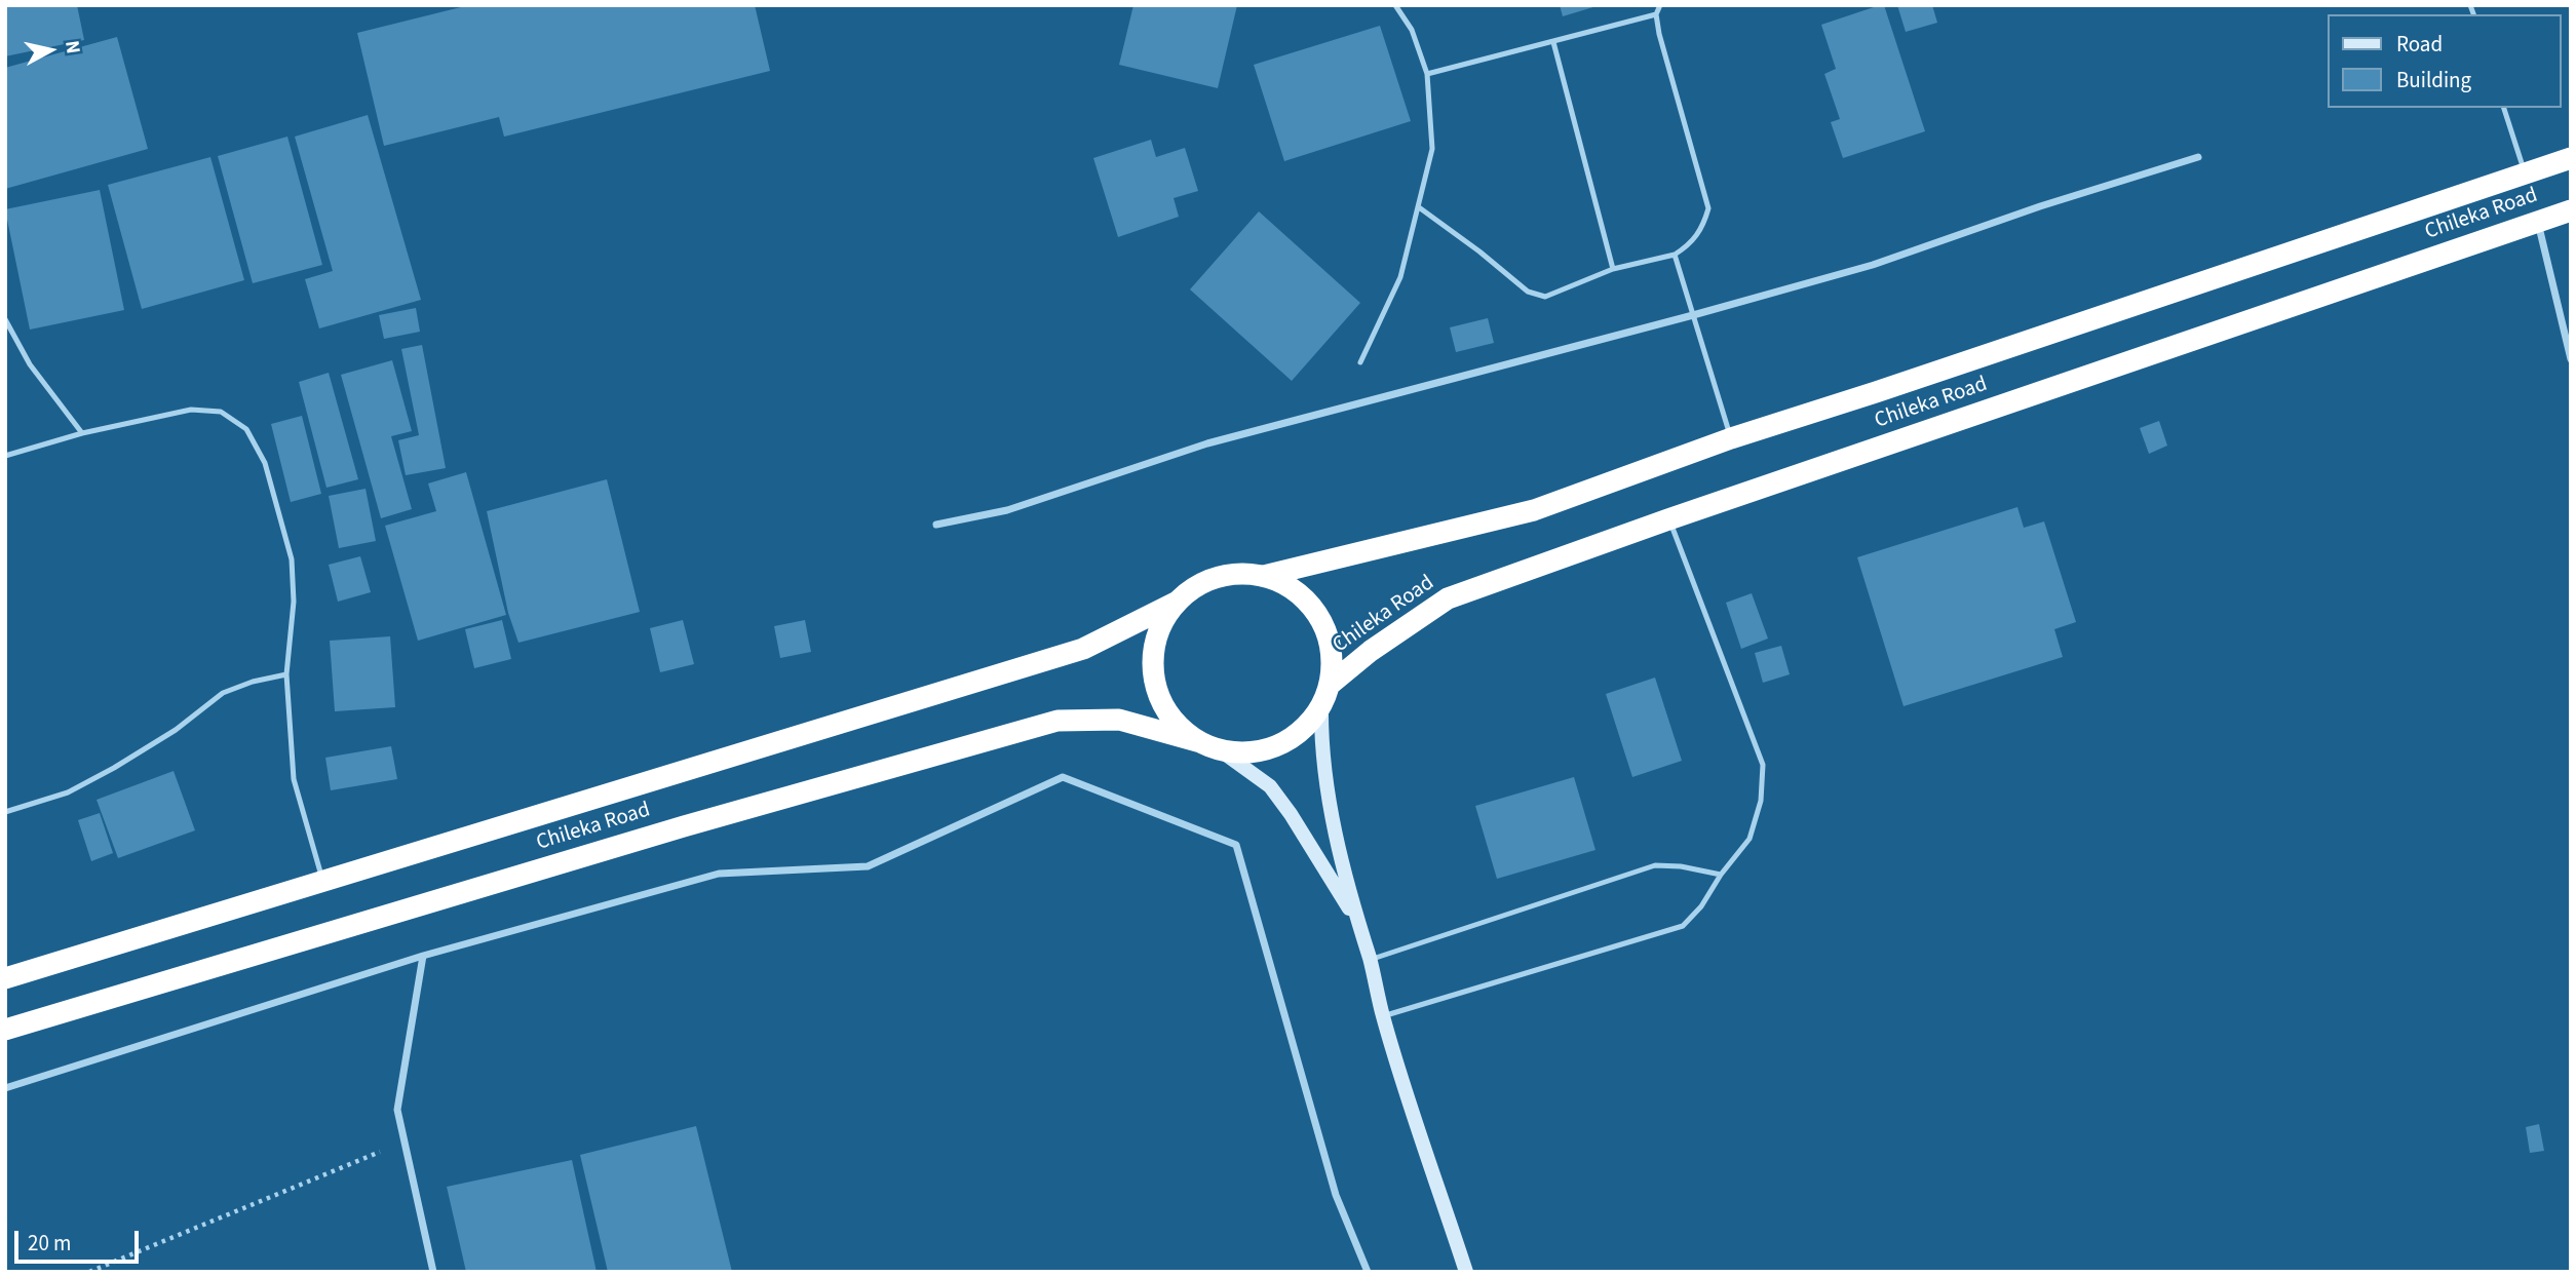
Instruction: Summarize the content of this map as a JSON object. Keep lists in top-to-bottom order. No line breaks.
{"streets":{"highway":["Chileka Road"]},"legend":["Road","Building"],"scale_bar":"20 m","north":"right"}
